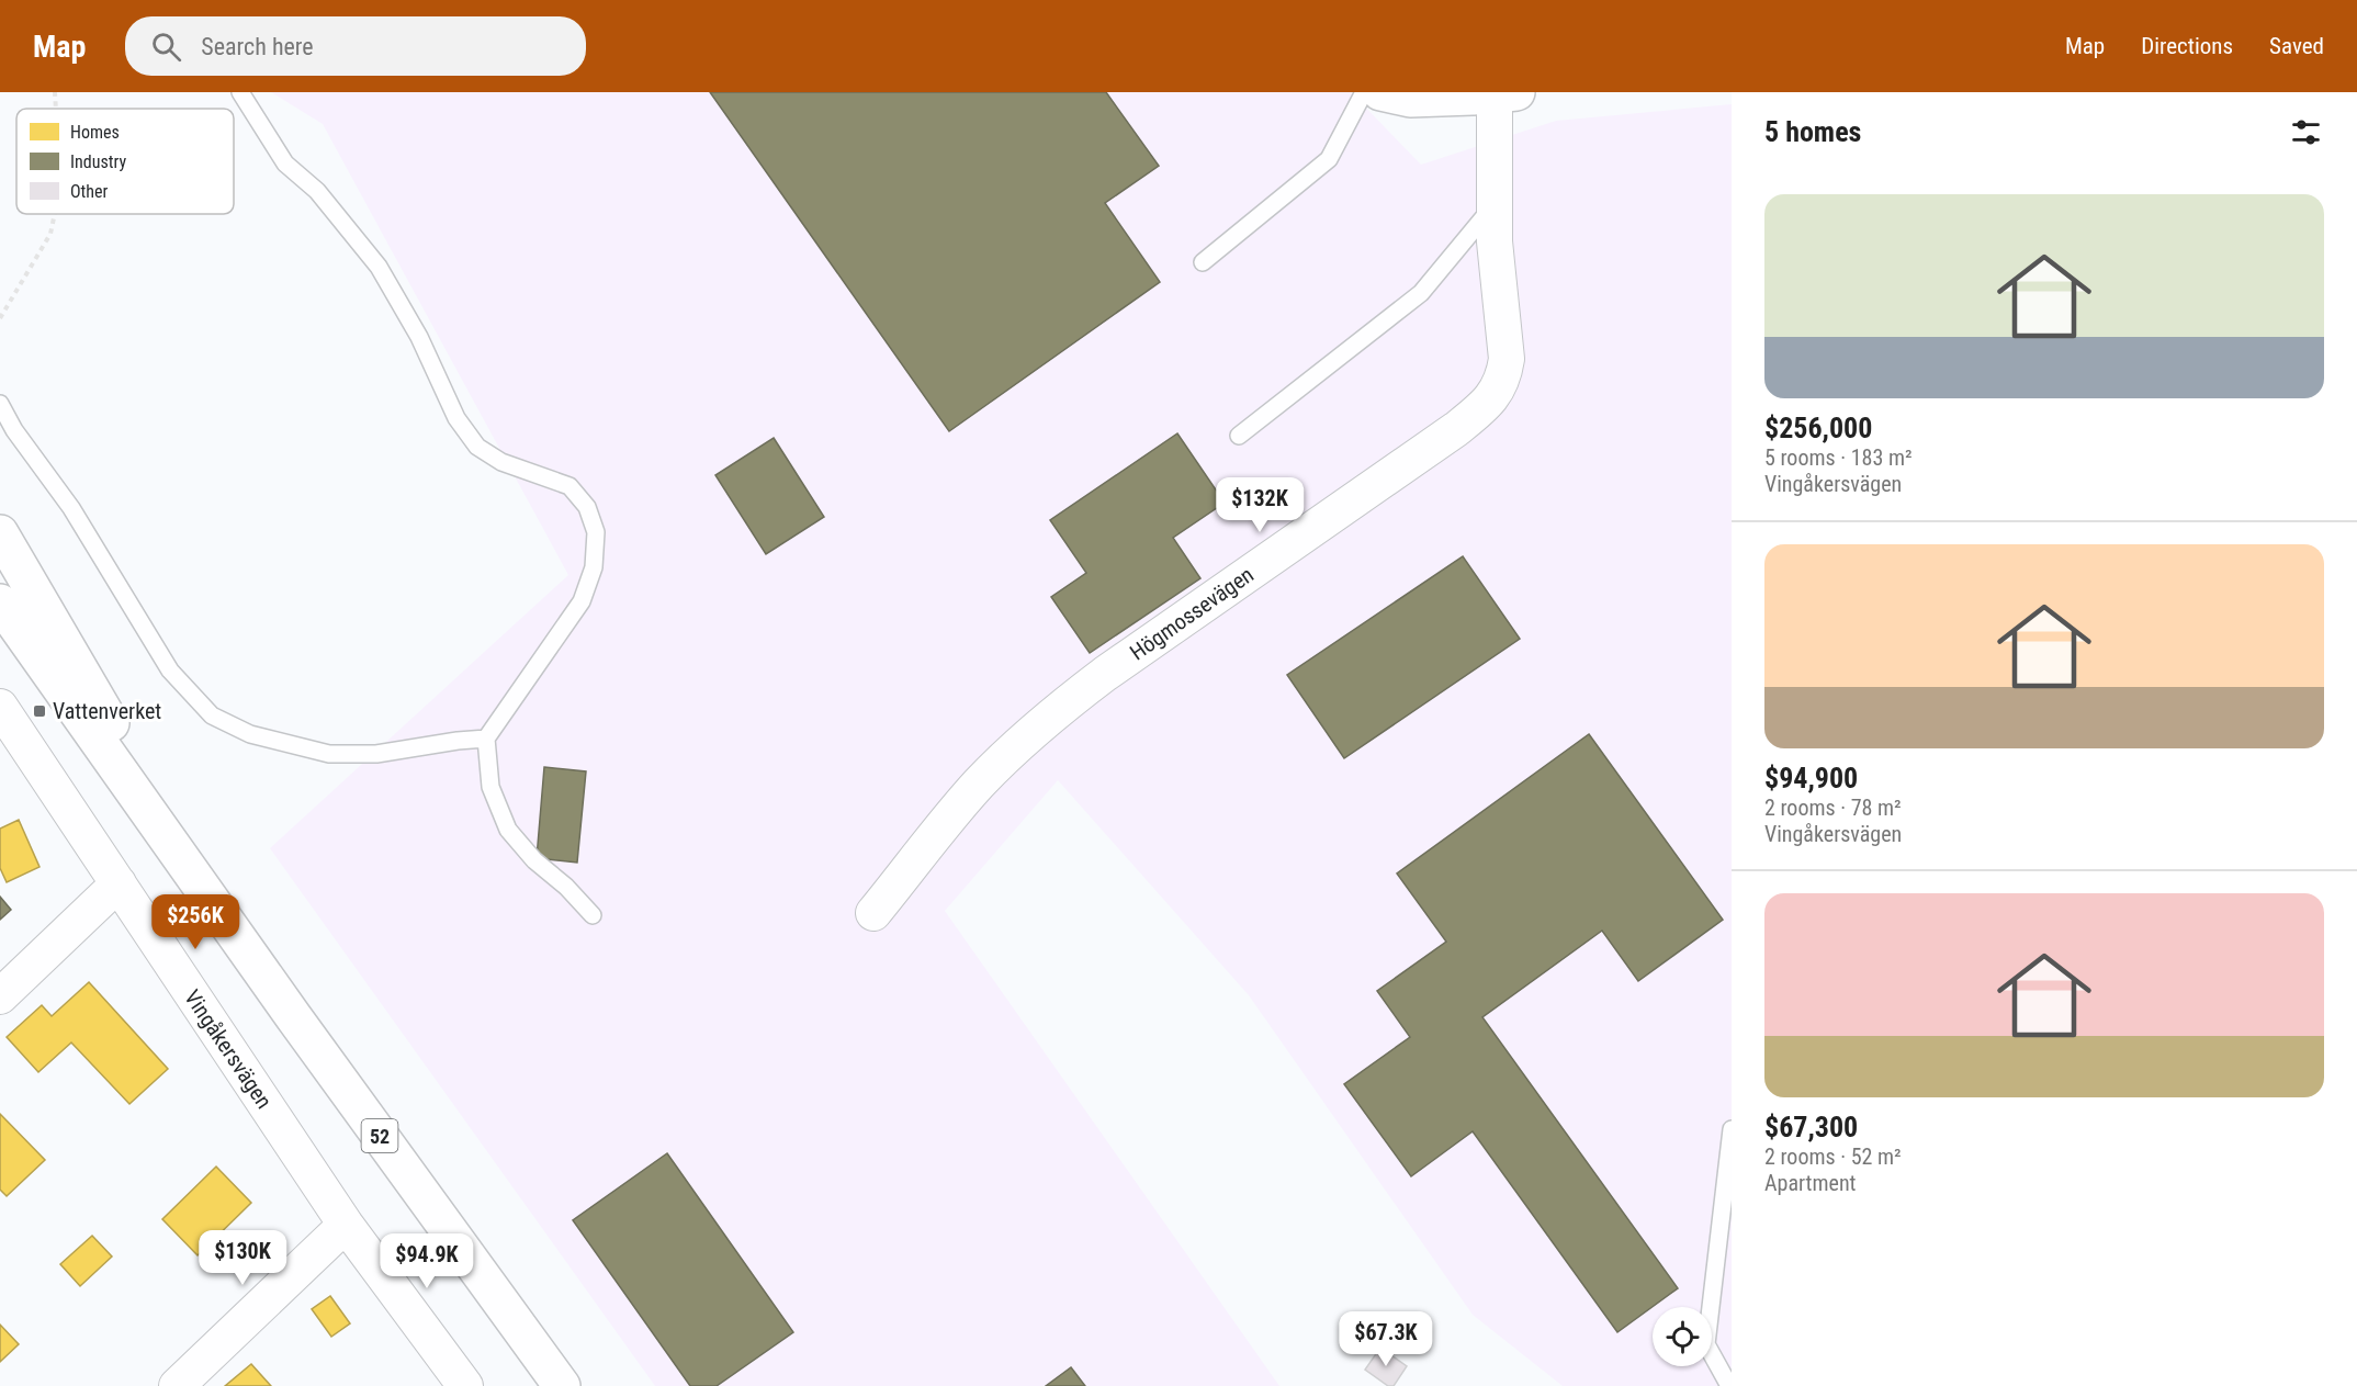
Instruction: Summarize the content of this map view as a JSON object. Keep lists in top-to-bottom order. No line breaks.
{"streets":{"main road":["Högmossevägen","52"],"street":["Vingåkersvägen"]},"places":{"transit":["Vattenverket"]},"legend":["Homes","Industry","Other"],"page":{"header":"Map","search":"Search here","nav":["Map","Directions","Saved"],"heading":"5 homes","list":[{"name":"$256,000","note":"5 rooms · 183 m² · Vingåkersvägen"},{"name":"$94,900","note":"2 rooms · 78 m² · Vingåkersvägen"},{"name":"$67,300","note":"2 rooms · 52 m² · Apartment"}],"price":["$132K","$256K","$130K","$94.9K","$67.3K"]}}
